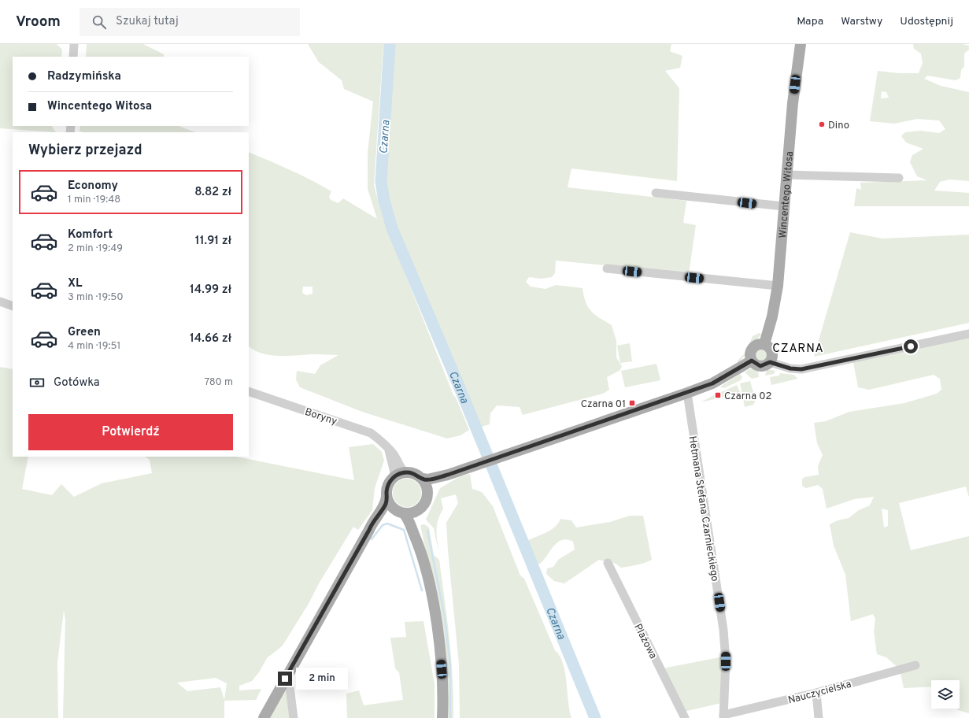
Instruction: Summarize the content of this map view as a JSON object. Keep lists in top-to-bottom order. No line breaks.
{"streets":{"main road":["Wincentego Witosa"],"street":["Boryny","Hetmana Stefana Czarnieckiego","Plażowa","Nauczycielska"]},"crossings":[["Hetmana Stefana Czarnieckiego","Nauczycielska"]],"districts":["CZARNA"],"water":["Czarna"],"places":{"other":["Dino"],"transit":["Czarna 02","Czarna 01"]},"page":{"header":"Vroom","search":"Szukaj tutaj","nav":["Mapa","Warstwy","Udostępnij"],"banner":["Radzymińska","Wincentego Witosa"],"heading":"Wybierz przejazd","list":[{"name":"Economy","note":"1 min · 19:48","value":"8.82 zł"},{"name":"Komfort","note":"2 min · 19:49","value":"11.91 zł"},{"name":"XL","note":"3 min · 19:50","value":"14.99 zł"},{"name":"Green","note":"4 min · 19:51","value":"14.66 zł"}],"pay":["Gotówka","780 m"],"buttons":"Potwierdź","bubble":"2 min"}}
